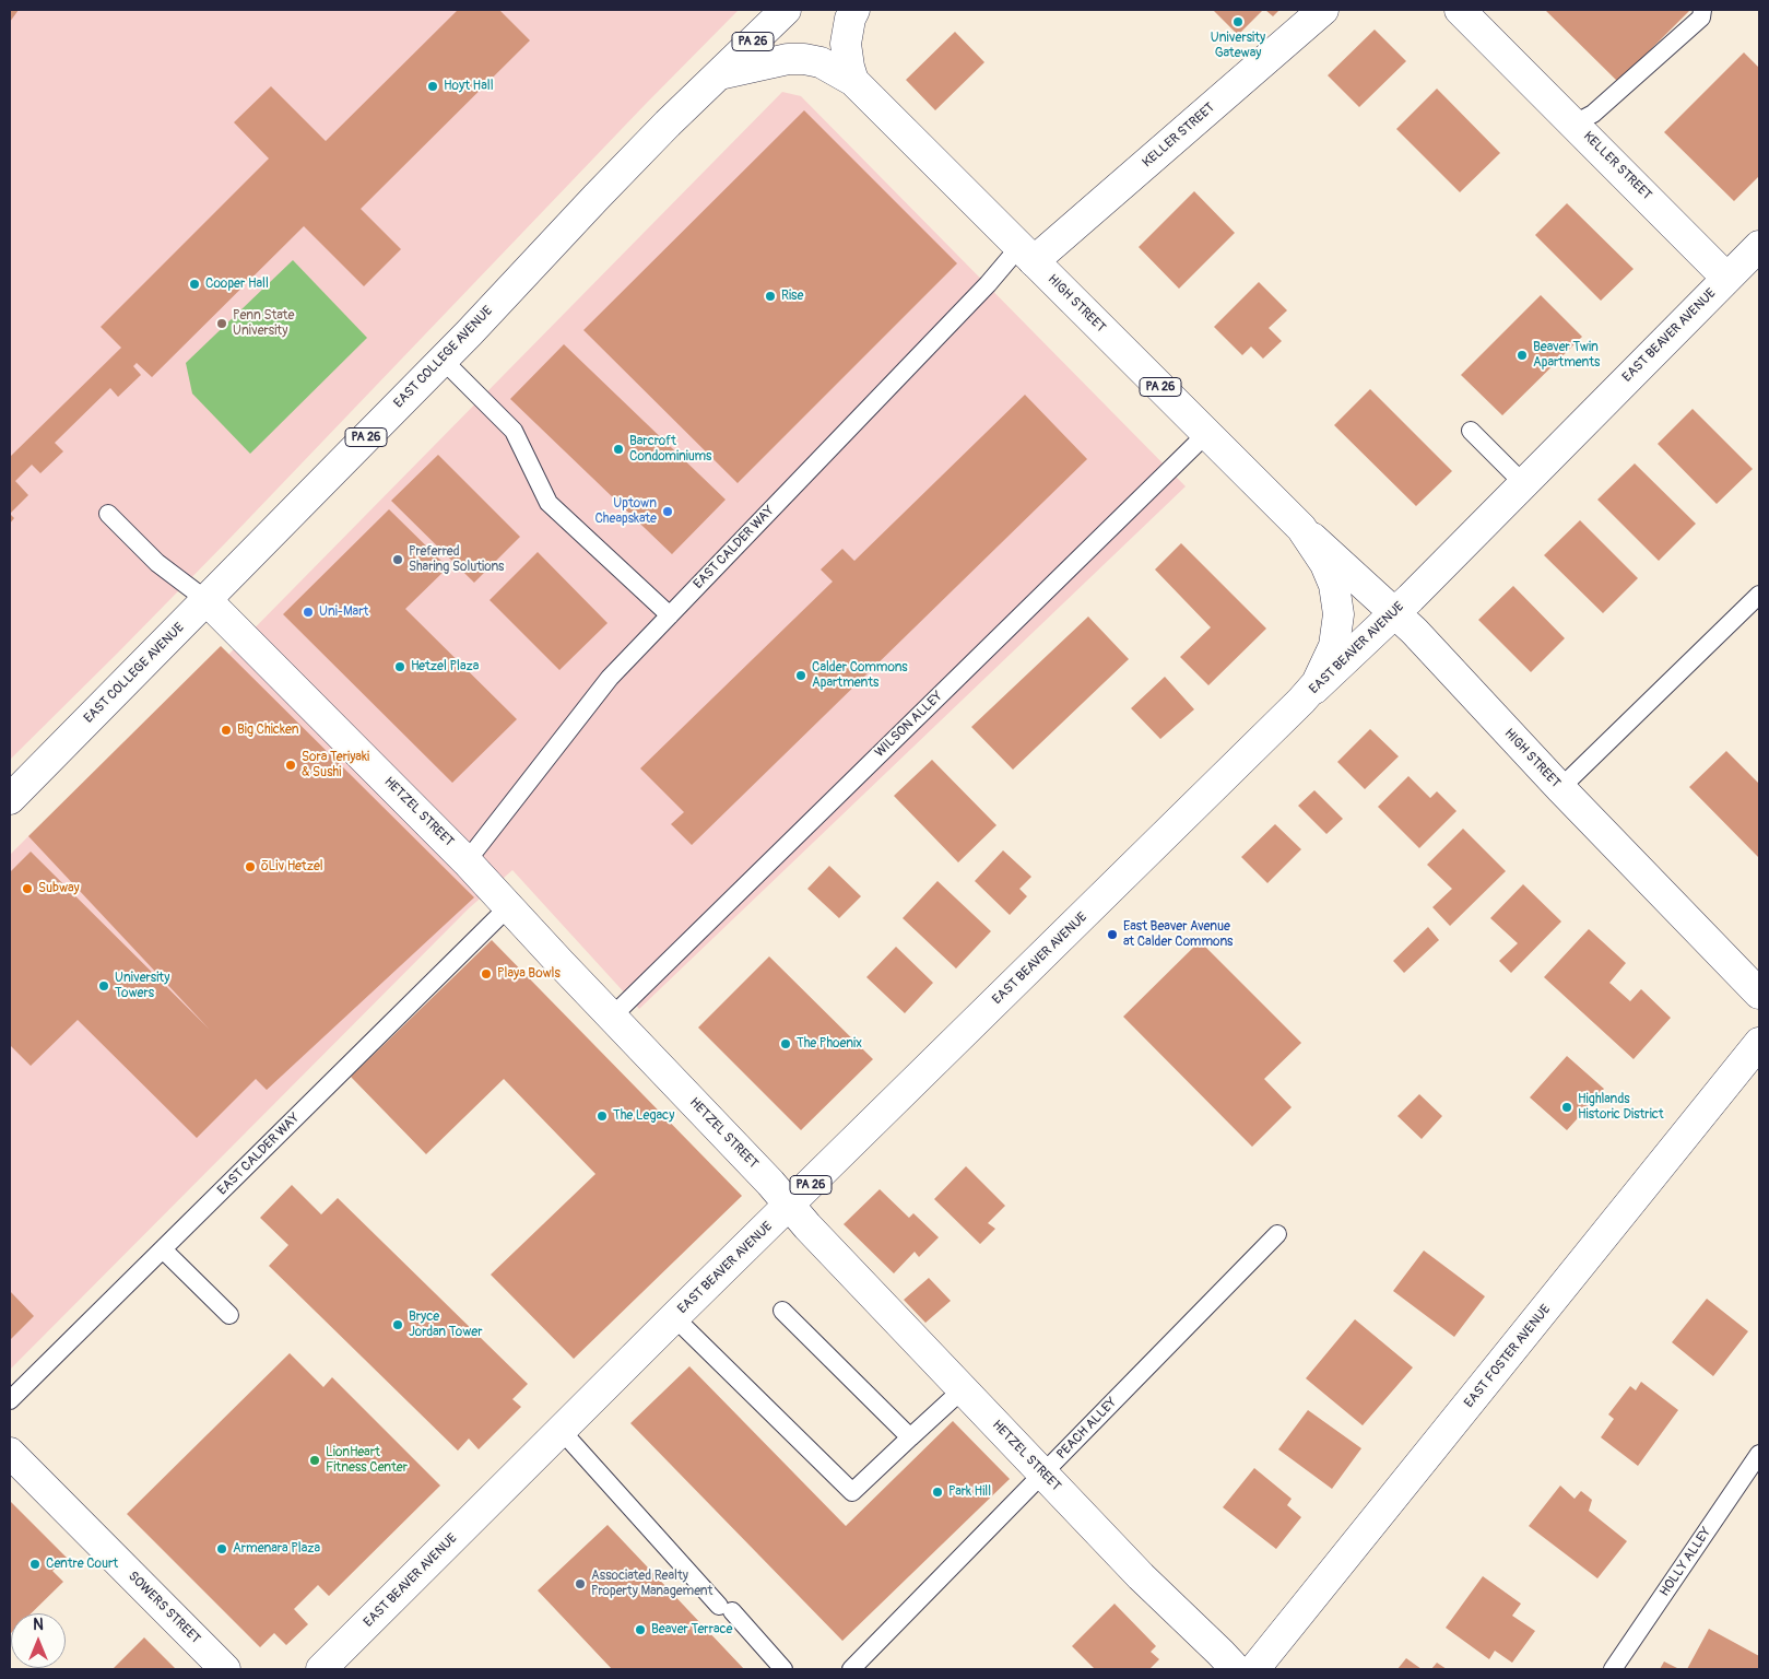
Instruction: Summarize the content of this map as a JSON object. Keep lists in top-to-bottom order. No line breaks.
{"streets":{"street":["PA 26","KELLER STREET","HIGH STREET","EAST BEAVER AVENUE","EAST COLLEGE AVENUE","HETZEL STREET","EAST FOSTER AVENUE","SOWERS STREET"],"lane":["EAST CALDER WAY","WILSON ALLEY","PEACH ALLEY","HOLLY ALLEY"]},"crossings":[["KELLER STREET","HIGH STREET"],["KELLER STREET","EAST BEAVER AVENUE"],["KELLER STREET","EAST CALDER WAY"],["HIGH STREET","EAST BEAVER AVENUE"],["HIGH STREET","EAST COLLEGE AVENUE"],["HIGH STREET","EAST CALDER WAY"],["HIGH STREET","WILSON ALLEY"],["EAST BEAVER AVENUE","HETZEL STREET"],["EAST COLLEGE AVENUE","HETZEL STREET"],["EAST CALDER WAY","HETZEL STREET"],["WILSON ALLEY","HETZEL STREET"],["HETZEL STREET","PEACH ALLEY"]],"places":["University Gateway","Hoyt Hall","Cooper Hall","Rise","Penn State University","Beaver Twin Apartments","Barcroft Condominiums","Uptown Cheapskate","Preferred Sharing Solutions","Uni-Mart","Hetzel Plaza","Calder Commons Apartments","Big Chicken","Sora Teriyaki & Sushi","ōLiv Hetzel","Subway","East Beaver Avenue at Calder Commons","Playa Bowls","University Towers","The Phoenix","Highlands Historic District","The Legacy","Bryce Jordan Tower","LionHeart Fitness Center","Park Hill","Armenara Plaza","Centre Court","Associated Realty Property Management","Beaver Terrace"],"north":"top"}
